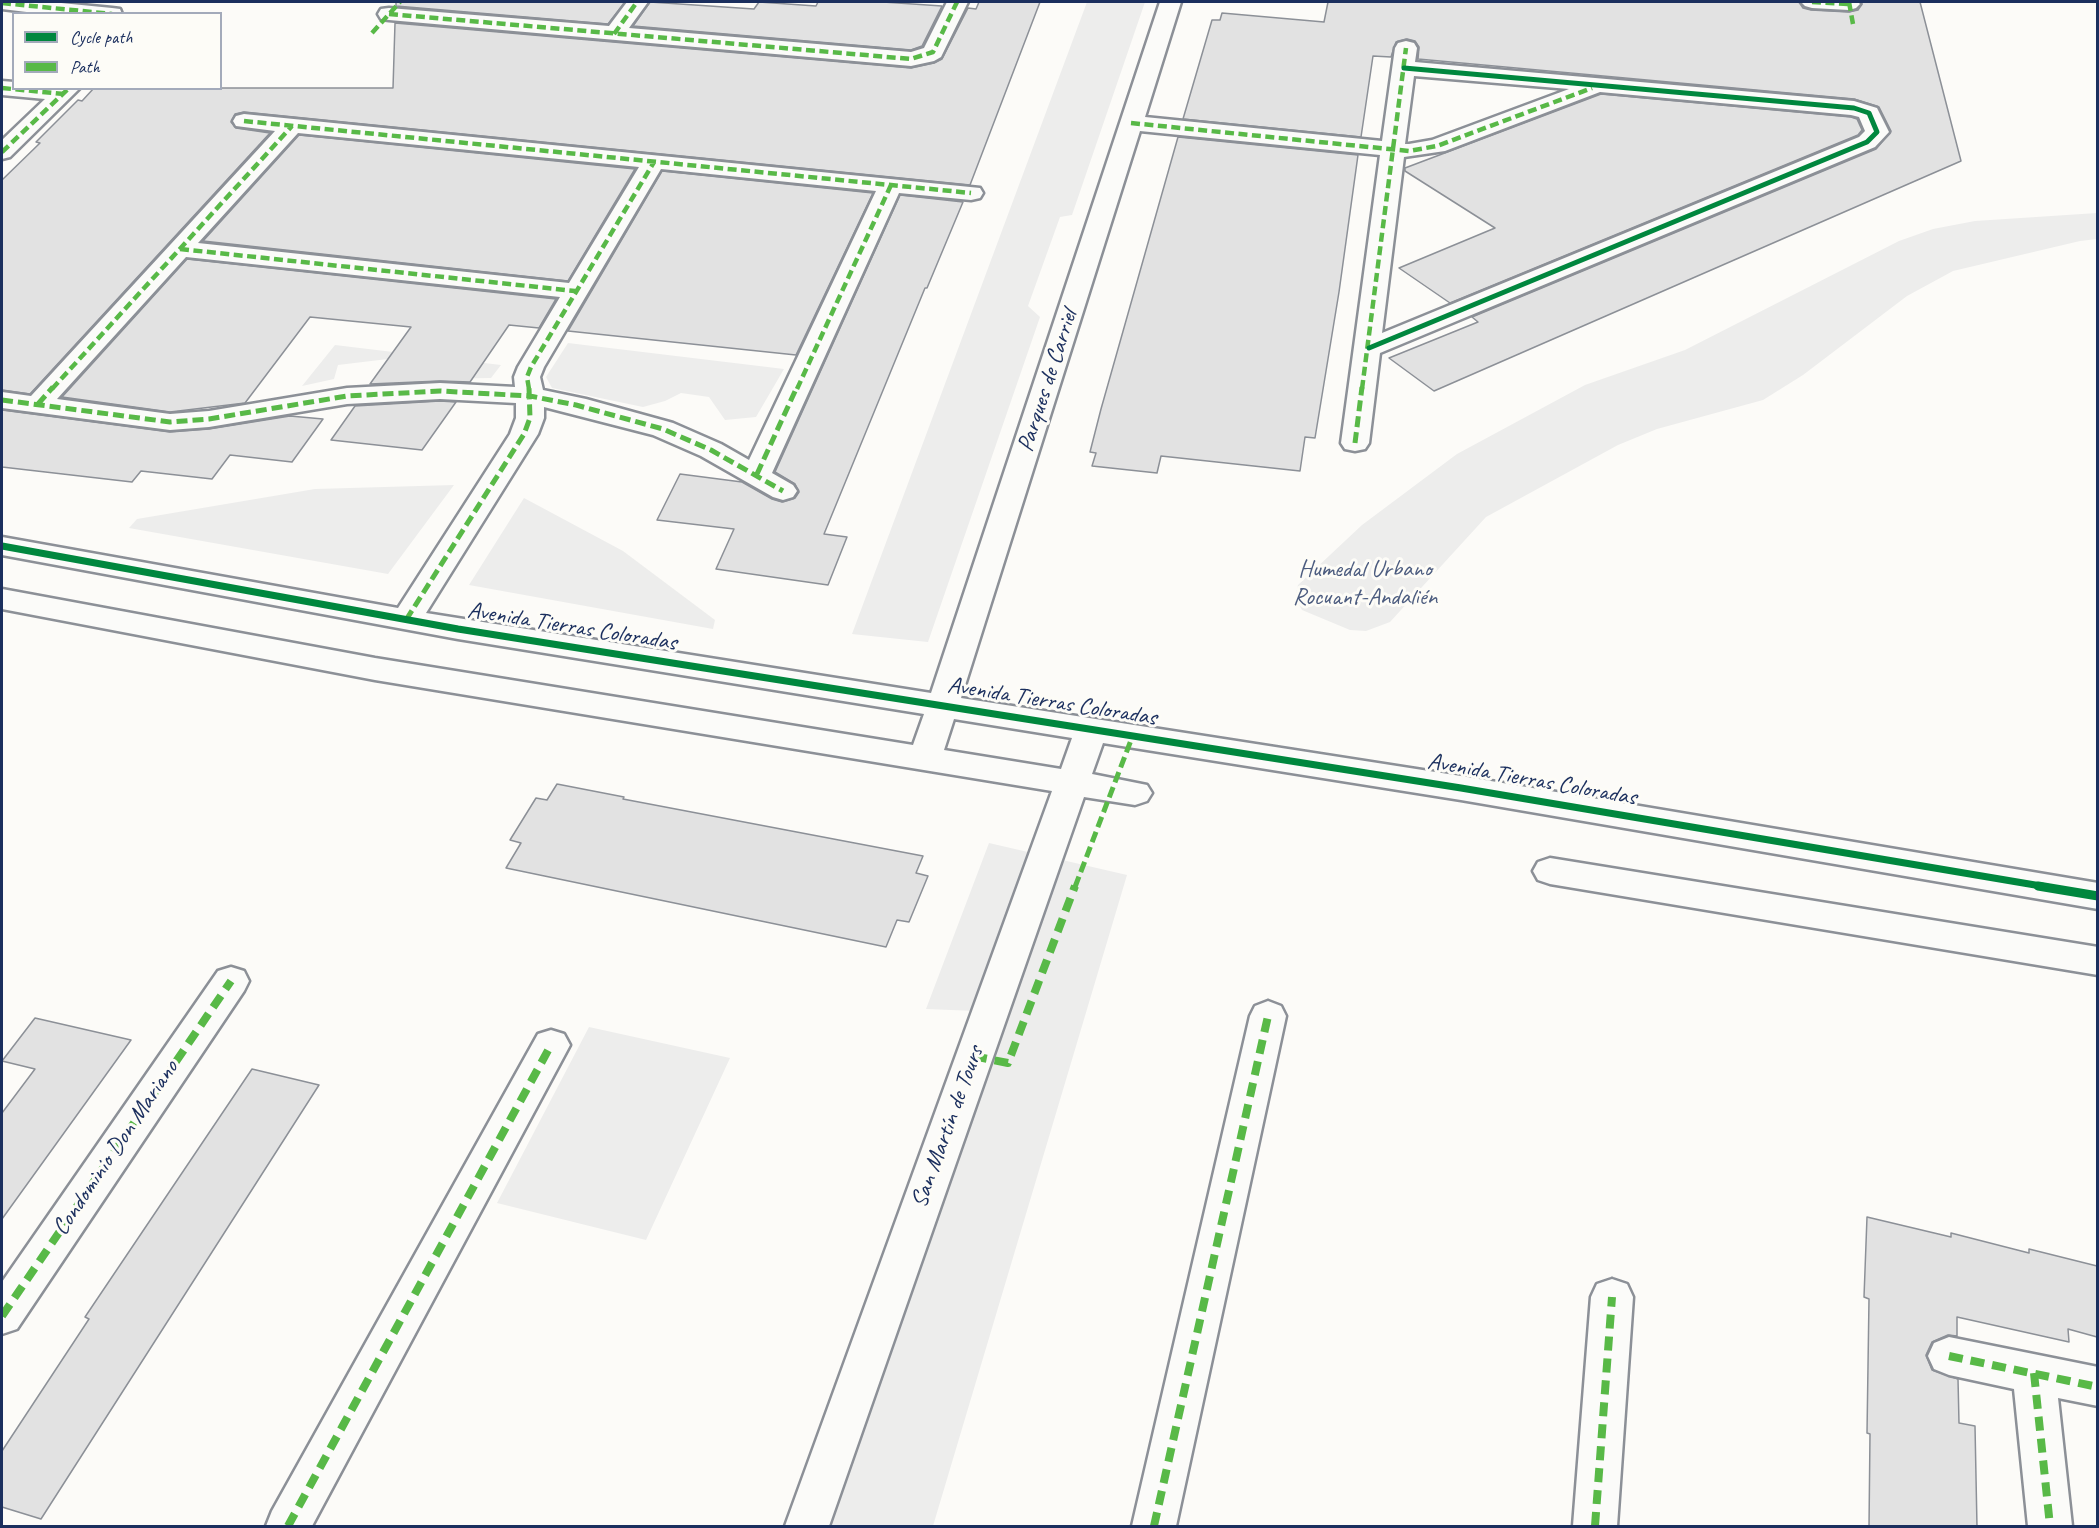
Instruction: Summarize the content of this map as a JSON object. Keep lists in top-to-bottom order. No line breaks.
{"streets":{"street":["Parques de Carriel","Avenida Tierras Coloradas","San Martín de Tours","Condominio Don Mariano"]},"crossings":[["Parques de Carriel","Avenida Tierras Coloradas"],["Avenida Tierras Coloradas","San Martín de Tours"]],"parks":["Humedal Urbano Rocuant-Andalién"],"legend":["Cycle path","Path"]}
